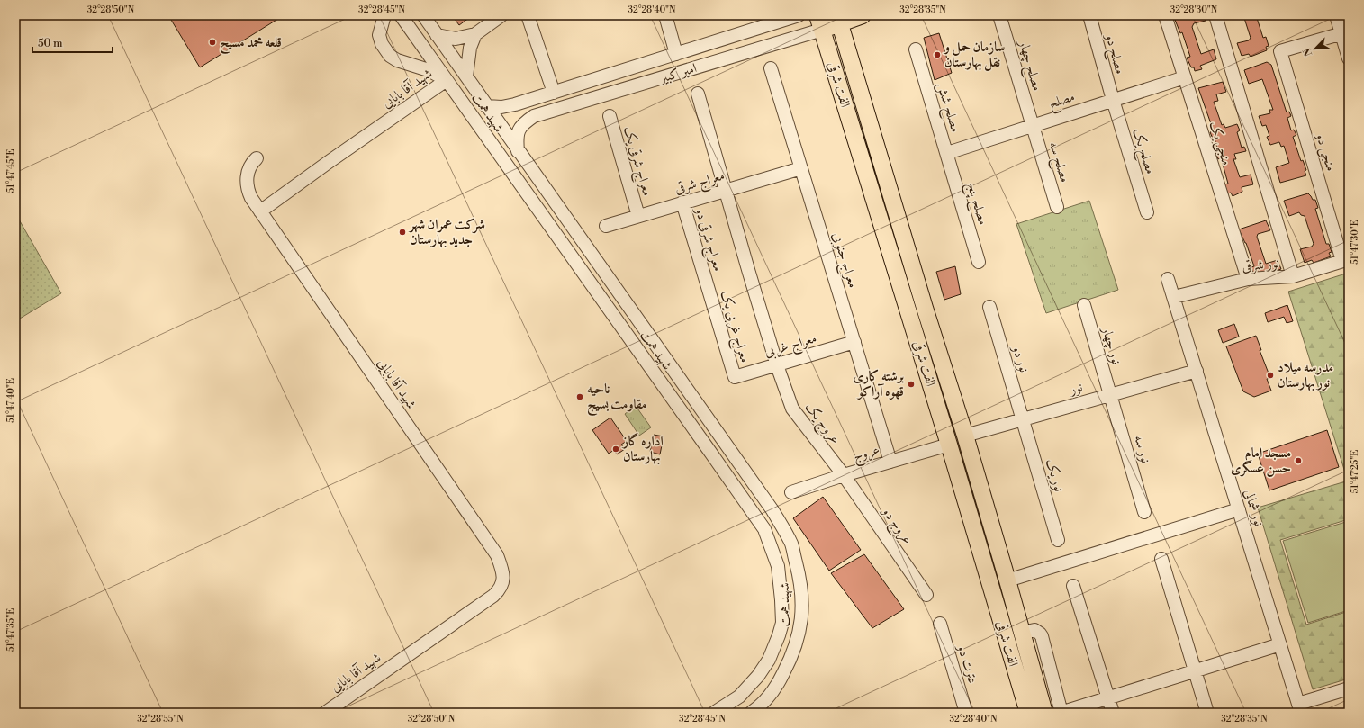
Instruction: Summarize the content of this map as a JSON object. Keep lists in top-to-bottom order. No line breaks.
{"streets":{"main road":["امیر کبیر","الفت شرقی"],"street":["مصلح دو","مصلح چهار","شهید آقا بابایی","مصلح","مصلح شش","شهید همت","منجی یک","مصلح یک","منجی دو","معراج شرقی یک","مصلح سه","معراج شرقی","مصلح پنج","معراج شرقی دو","معراج جنوبی","نور شرقی","معراج غربی یک","معراج غربی","نور چهار","نور دو","نور","عروج یک","نور سه","عروج","نور یک","نور شمالی","عروج دو","عترت دو"]},"crossings":[["مصلح دو","مصلح"],["مصلح دو","مصلح یک"],["مصلح چهار","مصلح"],["مصلح چهار","مصلح سه"],["امیر کبیر","الفت شرقی"],["امیر کبیر","شهید همت"],["الفت شرقی","نور"],["الفت شرقی","عروج"],["شهید آقا بابایی","شهید همت"],["مصلح","مصلح شش"],["مصلح","منجی یک"],["مصلح","مصلح یک"],["مصلح","مصلح سه"],["مصلح","مصلح پنج"],["مصلح شش","مصلح پنج"],["منجی یک","نور شرقی"],["منجی دو","نور شرقی"],["معراج شرقی یک","معراج شرقی"],["معراج شرقی","معراج شرقی دو"],["معراج شرقی","معراج جنوبی"],["معراج شرقی","عروج یک"],["معراج شرقی دو","معراج غربی یک"],["معراج جنوبی","معراج غربی"],["معراج جنوبی","عروج"],["نور شرقی","نور شمالی"],["معراج غربی یک","معراج غربی"],["معراج غربی","عروج یک"],["نور چهار","نور"],["نور چهار","نور سه"],["نور دو","نور"],["نور دو","نور یک"],["نور","نور سه"],["نور","نور یک"],["نور","نور شمالی"],["عروج یک","عروج"],["عروج یک","عروج دو"],["عروج","عروج دو"]],"places":["قلعه محمد مسیح","سازمان حمل و نقل بهارستان","شرکت عمران شهر جدید بهارستان","مدرسه میلاد نور بهارستان","برشته کاری قهوه آراکو","ناحیه مقاومت بسیج","اداره گاز بهارستان","مسجد امام حسن عسگری"],"scale_bar":"50 m","north":"bottom left","coordinates":["32°28'50\"N","32°28'45\"N","32°28'40\"N","32°28'35\"N","32°28'30\"N","51°47'45\"E","51°47'30\"E","51°47'40\"E","51°47'25\"E","51°47'35\"E","32°28'55\"N"]}
